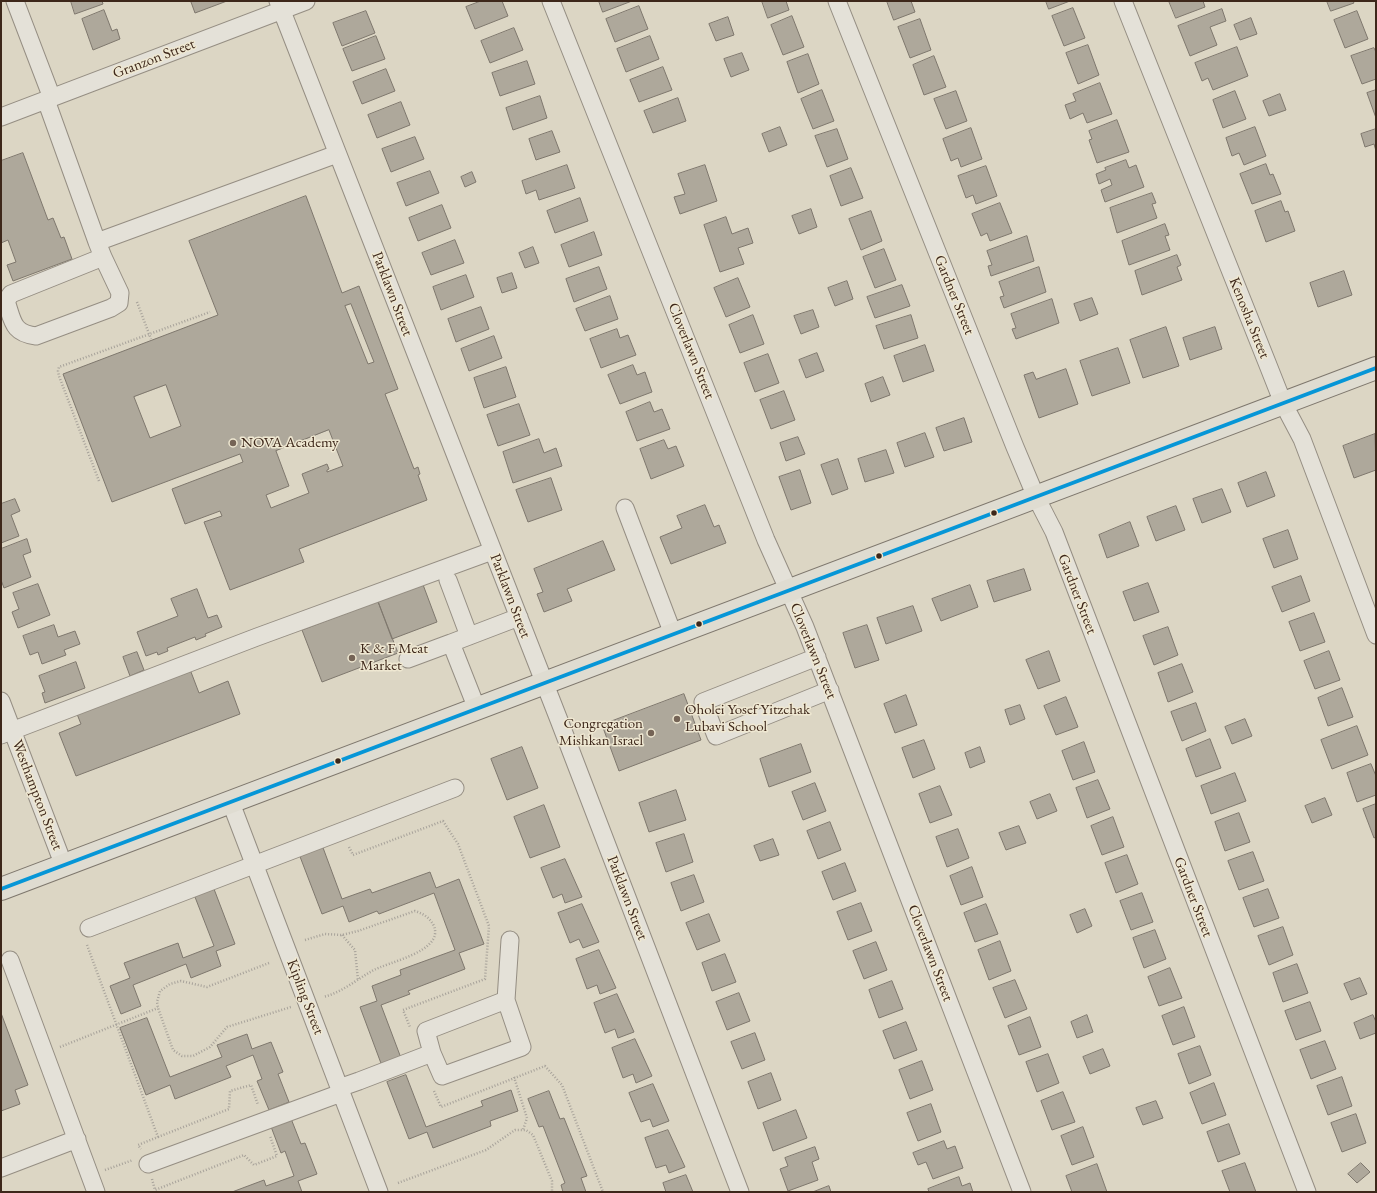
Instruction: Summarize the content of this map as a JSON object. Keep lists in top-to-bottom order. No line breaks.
{"streets":{"street":["Granzon Street","Parklawn Street","Gardner Street","Kenosha Street","Cloverlawn Street","Westhampton Street","Kipling Street"]},"crossings":[["Granzon Street","Parklawn Street"]],"places":["NOVA Academy","K & F Meat Market","Oholei Yosef Yitzchak Lubavi School","Congregation Mishkan Israel"]}
